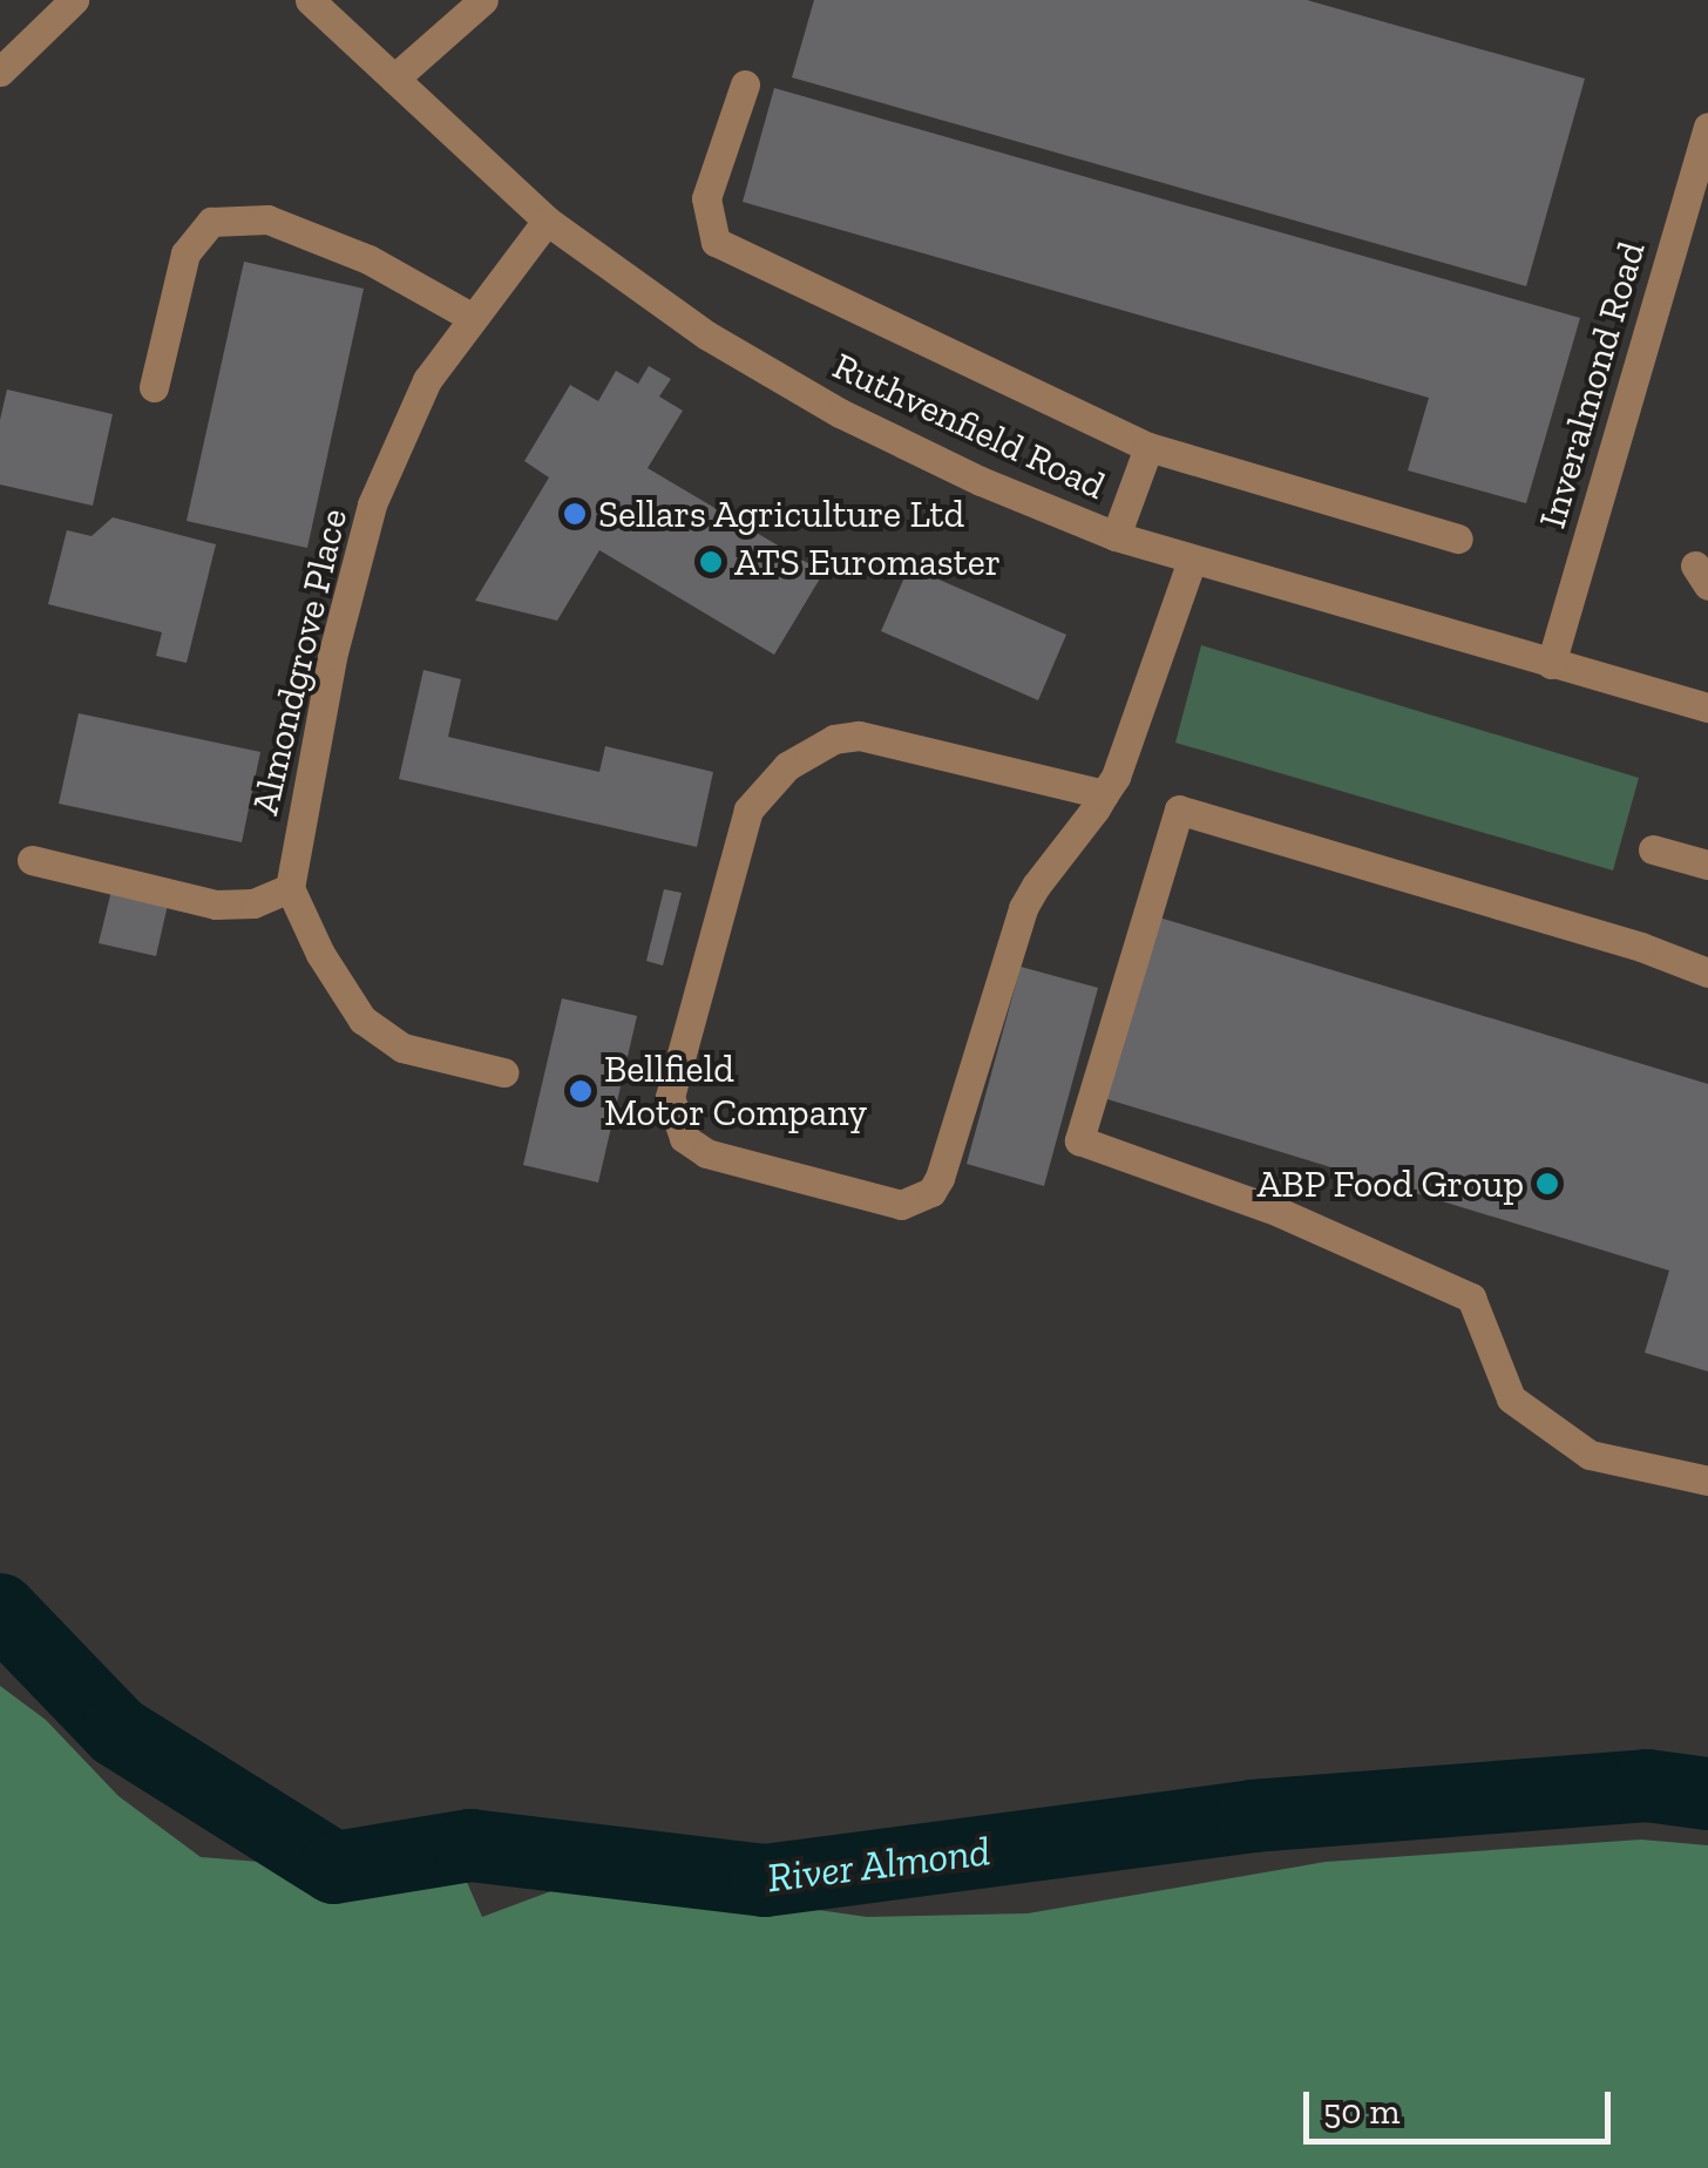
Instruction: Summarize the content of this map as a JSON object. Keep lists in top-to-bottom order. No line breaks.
{"streets":{"street":["Inveralmond Road","Ruthvenfield Road","Almondgrove Place"]},"crossings":[["Inveralmond Road","Ruthvenfield Road"],["Ruthvenfield Road","Almondgrove Place"]],"water":["River Almond"],"places":["Sellars Agriculture Ltd","ATS Euromaster","Bellfield Motor Company","ABP Food Group"],"scale_bar":"50 m"}
